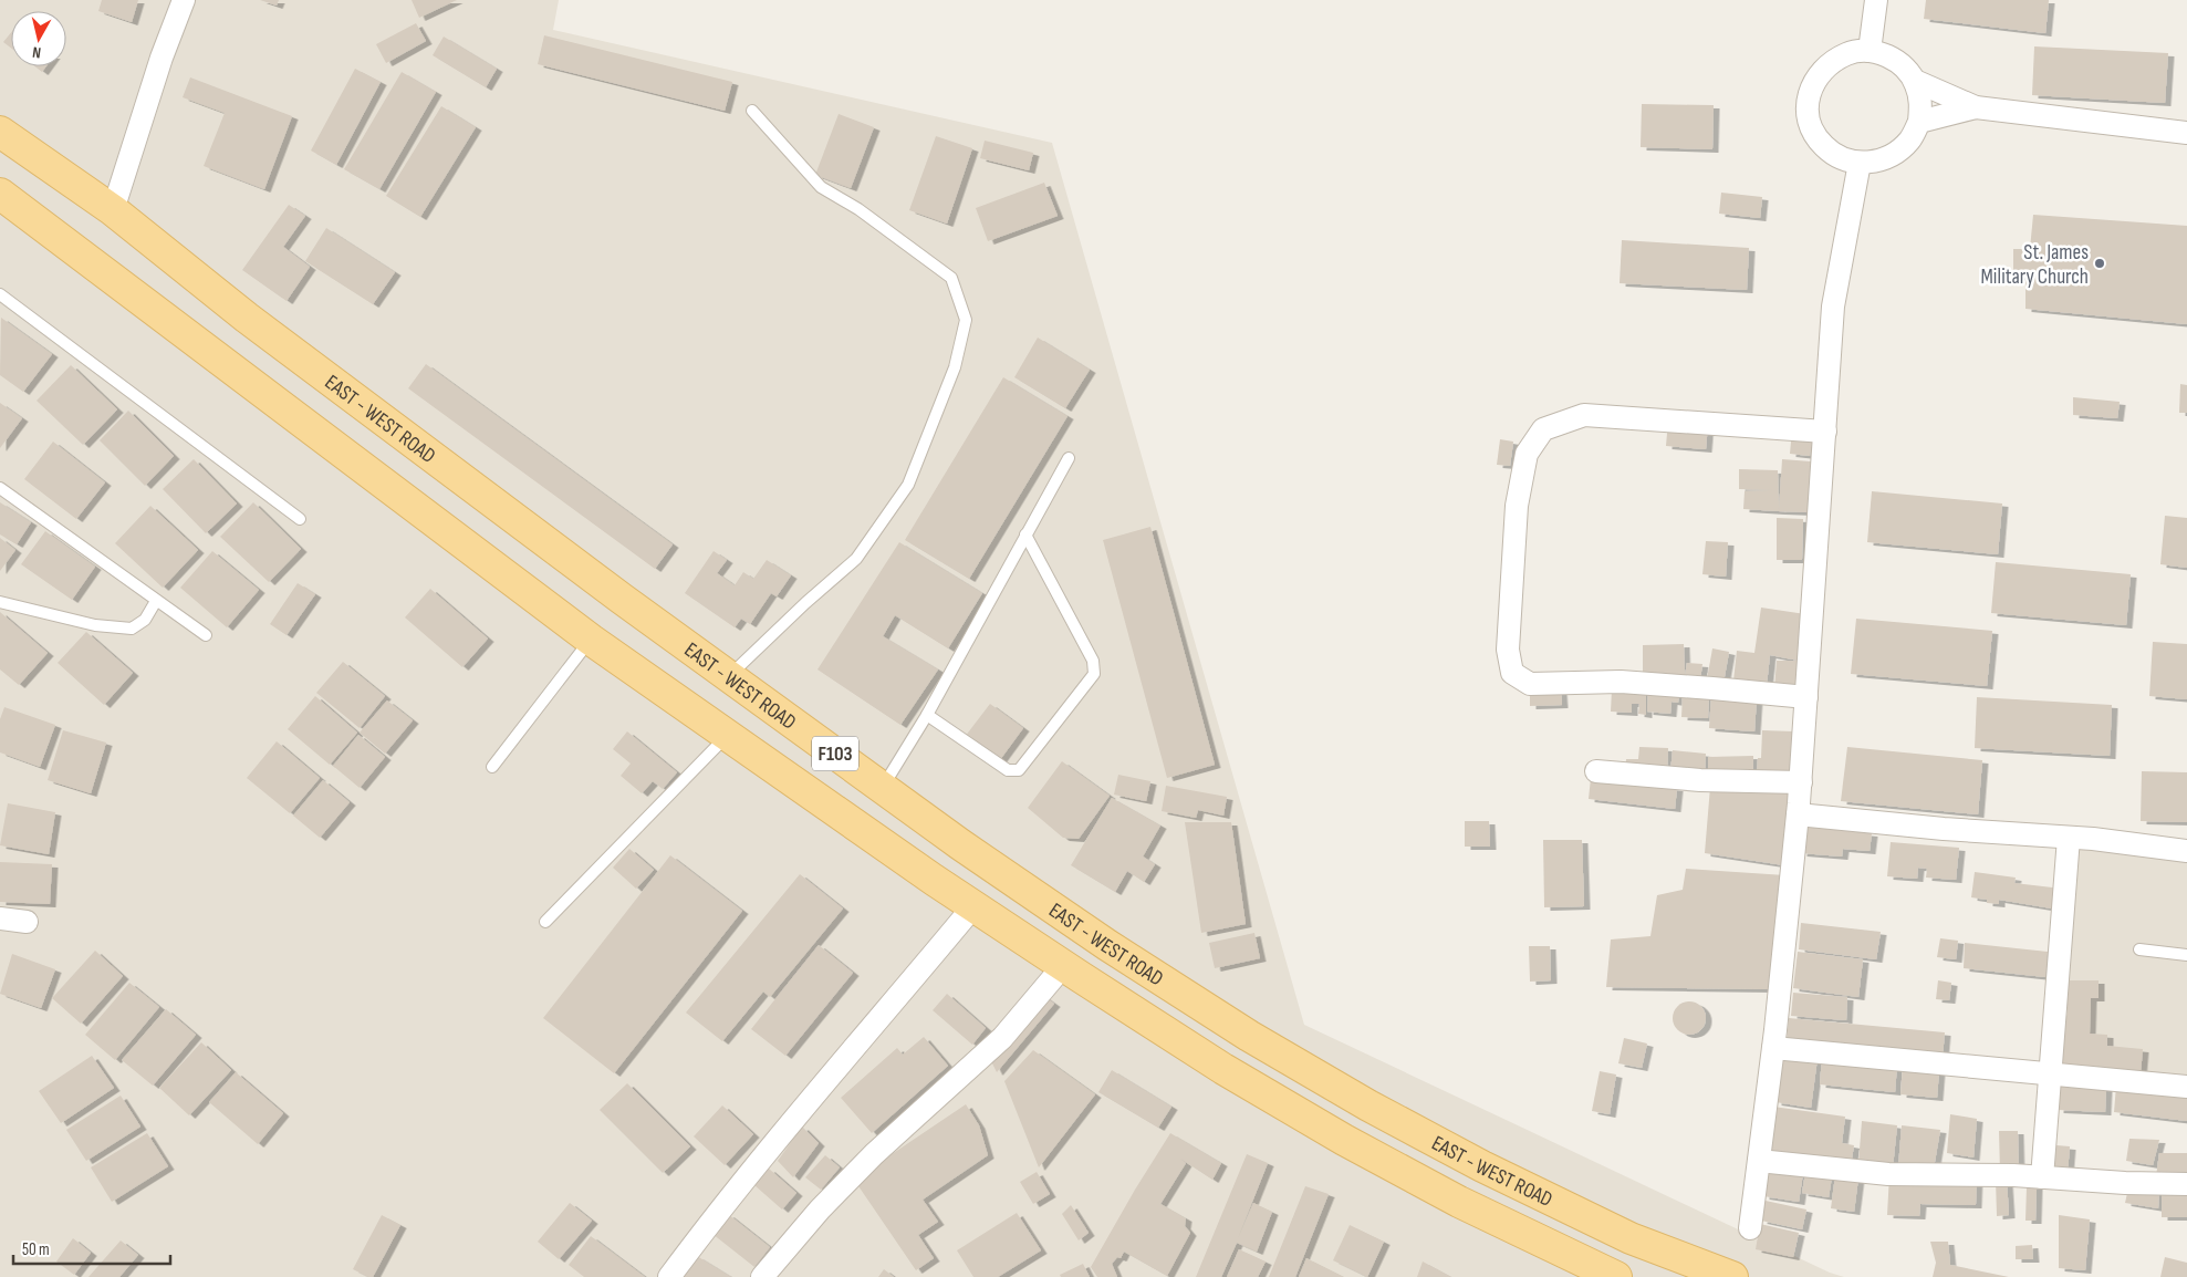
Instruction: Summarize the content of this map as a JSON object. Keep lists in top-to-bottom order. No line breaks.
{"streets":{"main road":["EAST - WEST ROAD","F103"]},"places":["St. James Military Church"],"scale_bar":"50 m","north":"bottom"}
